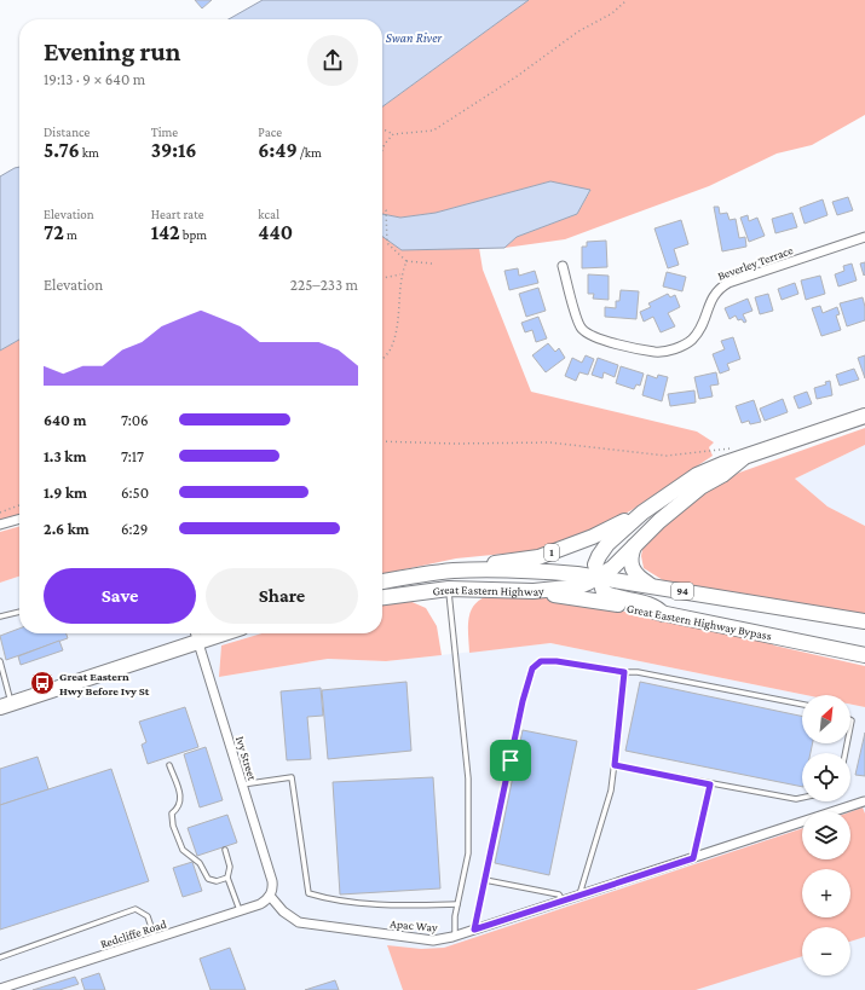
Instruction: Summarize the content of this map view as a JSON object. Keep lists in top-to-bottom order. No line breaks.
{"streets":{"highway":["1","Great Eastern Highway","94","Great Eastern Highway Bypass"],"street":["Beverley Terrace","Ivy Street","Apac Way","Redcliffe Road"]},"crossings":[["1","Great Eastern Highway"],["Great Eastern Highway","Great Eastern Highway Bypass"],["Ivy Street","Apac Way"],["Ivy Street","Redcliffe Road"],["Apac Way","Redcliffe Road"]],"water":["Swan River"],"places":{"bus stop":["Great Eastern Hwy Before Ivy St"]},"north":"top right","page":{"heading":["Evening run","19:13 · 9 × 640 m"],"stats":[["Distance","5.76 km"],["Time","39:16"],["Pace","6:49 /km"],["Elevation","72 m"],["Heart rate","142 bpm"],["kcal","440"]],"chart":["Elevation","225–233 m"],"list":[{"name":"640 m","note":"7:06"},{"name":"1.3 km","note":"7:17"},{"name":"1.9 km","note":"6:50"},{"name":"2.6 km","note":"6:29"}],"buttons":["Save","Share"],"map_buttons":["+","−"]}}
